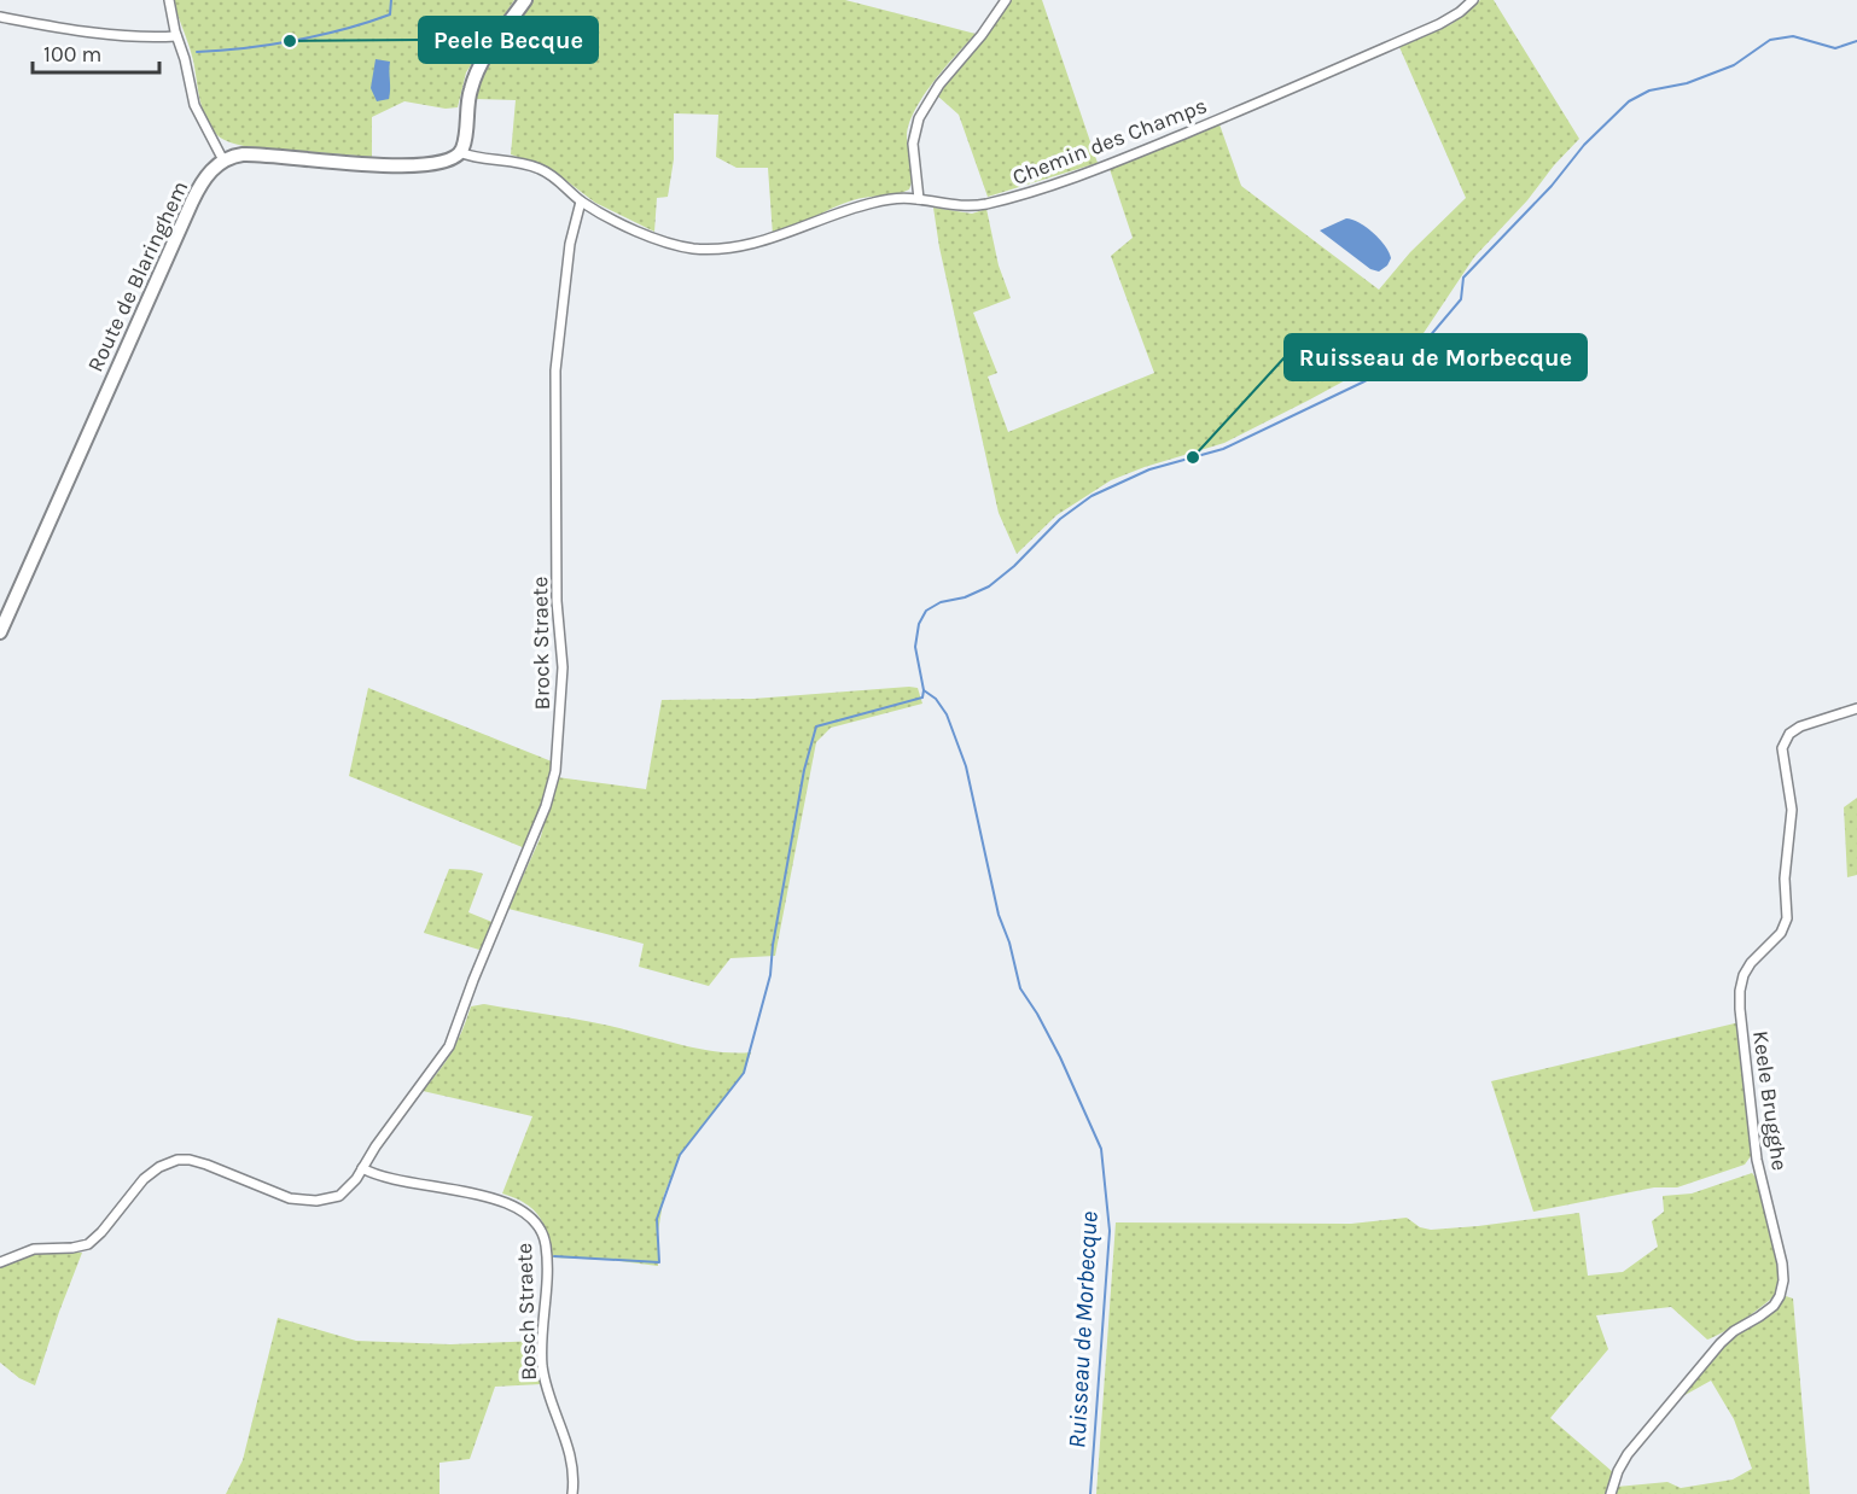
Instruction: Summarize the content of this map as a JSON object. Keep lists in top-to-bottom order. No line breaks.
{"streets":{"street":["Chemin des Champs","Route de Blaringhem","Brock Straete","Keele Brugghe","Bosch Straete"]},"crossings":[["Chemin des Champs","Brock Straete"],["Brock Straete","Bosch Straete"]],"water":["Ruisseau de Morbecque"],"places":["Peele Becque","Ruisseau de Morbecque"],"scale_bar":"100 m"}
